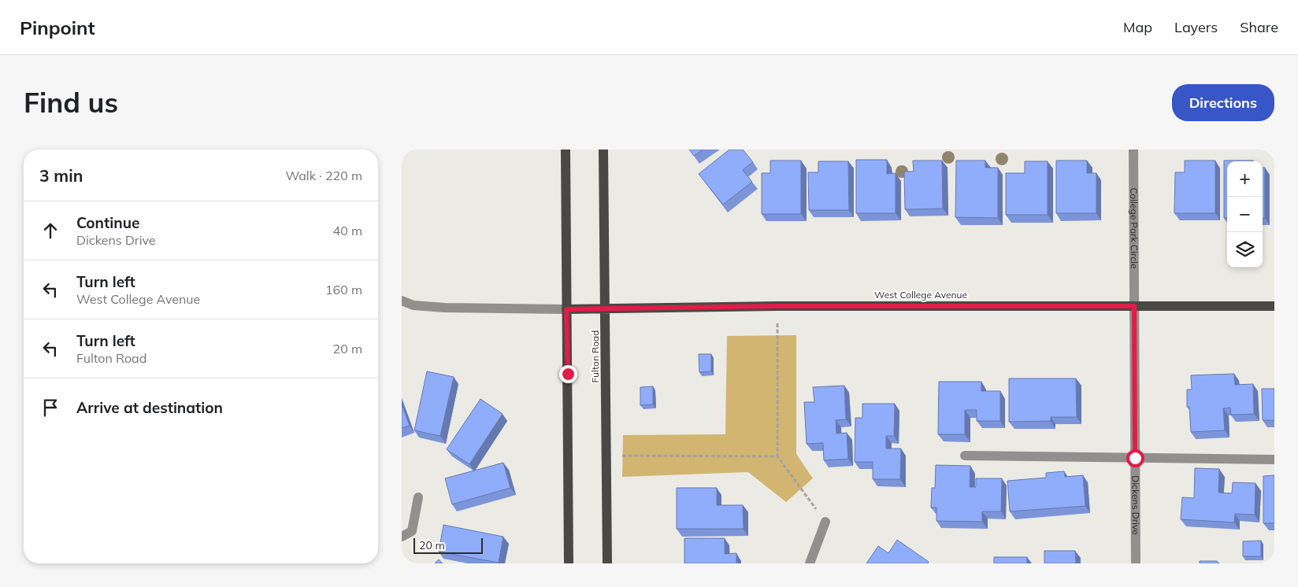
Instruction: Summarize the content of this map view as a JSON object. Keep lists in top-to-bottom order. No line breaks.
{"streets":{"main road":["West College Avenue","Fulton Road"],"street":["College Park Circle","Dickens Drive"]},"crossings":[["College Park Circle","West College Avenue"],["College Park Circle","Dickens Drive"],["West College Avenue","Fulton Road"],["West College Avenue","Dickens Drive"]],"scale_bar":"20 m","page":{"header":"Pinpoint","nav":["Map","Layers","Share"],"buttons":"Directions","title":"Find us","heading":["3 min","Walk · 220 m"],"map_buttons":["+","−"],"list":[["Continue","Dickens Drive","40 m"],["Turn left","West College Avenue","160 m"],["Turn left","Fulton Road","20 m"],"Arrive at destination"],"scale":"20 m"}}
